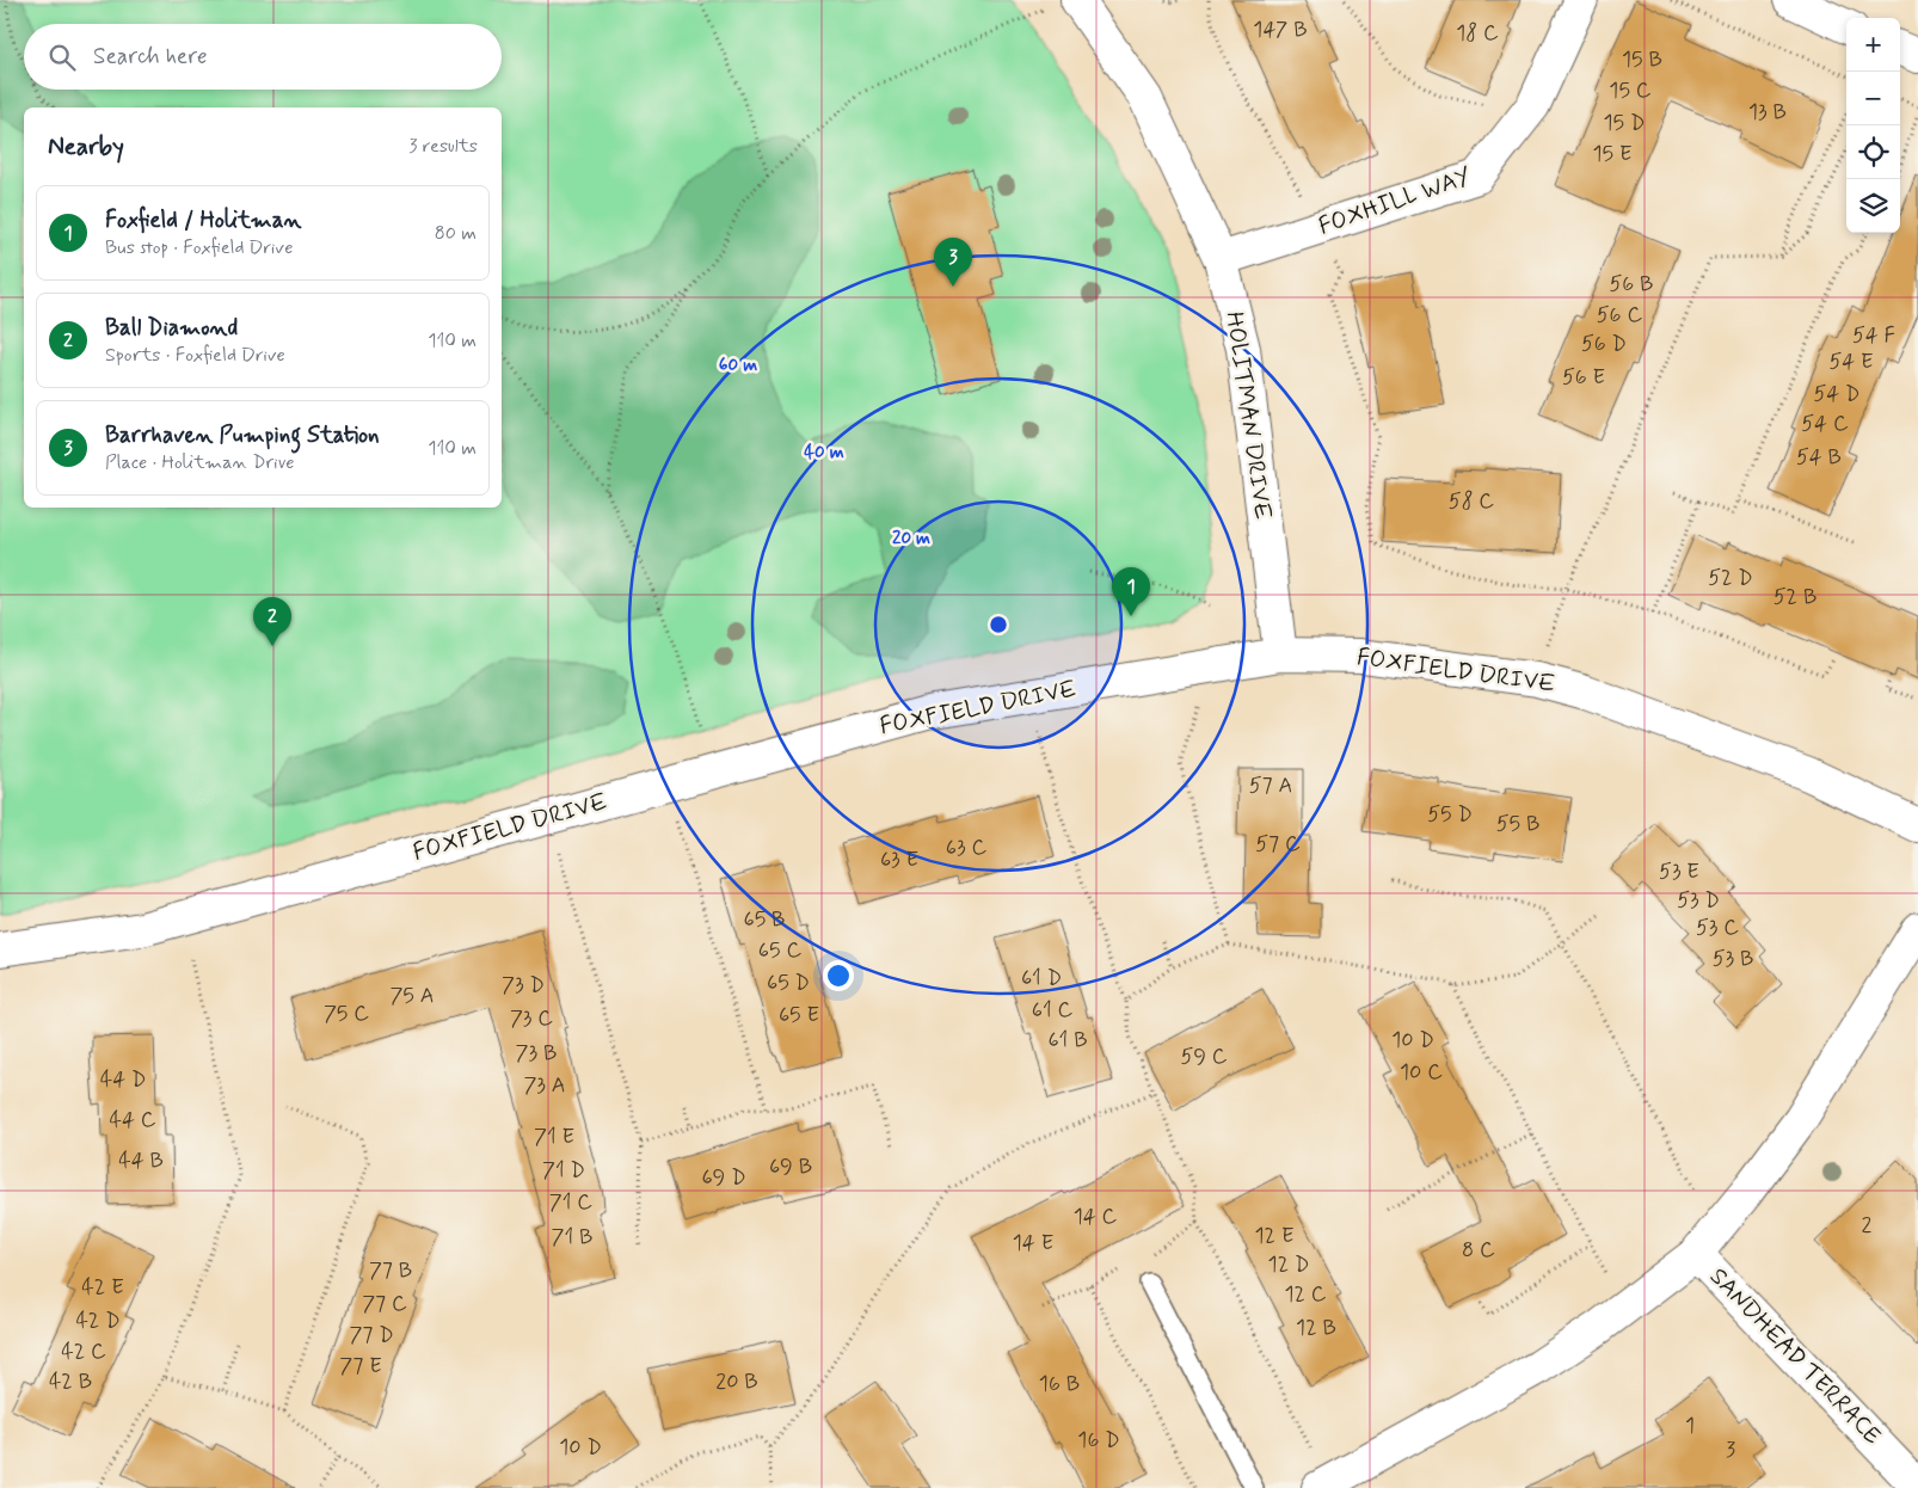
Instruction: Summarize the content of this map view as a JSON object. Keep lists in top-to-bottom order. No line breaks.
{"streets":{"street":["FOXHILL WAY","HOLITMAN DRIVE","FOXFIELD DRIVE","SANDHEAD TERRACE"]},"crossings":[["FOXHILL WAY","HOLITMAN DRIVE"],["HOLITMAN DRIVE","FOXFIELD DRIVE"]],"house_numbers":["147 B","18 C","15 B","15 C","13 B","15 D","15 E","56 B","56 C","54 F","56 D","54 E","56 E","54 D","54 C","54 B","58 C","52 D","52 B","57 A","55 D","55 B","57 C","63 C","63 E","53 E","53 D","65 B","53 C","65 C","53 B","61 D","65 D","73 D","75 A","61 C","75 C","65 E","73 C","61 B","10 D","73 B","59 C","10 C","44 D","73 A","44 C","71 E","44 B","69 B","71 D","69 D","71 C","14 C","2","12 E","71 B","14 E","8 C","12 D","77 B","42 E","12 C","77 C","42 D","12 B","77 D","42 C","77 E","42 B","20 B","16 B","1","16 D","10 D","3"],"page":{"map_buttons":["+","−"],"search":"Search here","heading":["Nearby","3 results"],"list":[{"mark":"1","name":"Foxfield / Holitman","note":"Bus stop · Foxfield Drive","value":"80 m"},{"mark":"2","name":"Ball Diamond","note":"Sports · Foxfield Drive","value":"110 m"},{"mark":"3","name":"Barrhaven Pumping Station","note":"Place · Holitman Drive","value":"110 m"}],"pins":["3","1","2"]},"rings":["60 m","40 m","20 m"]}
